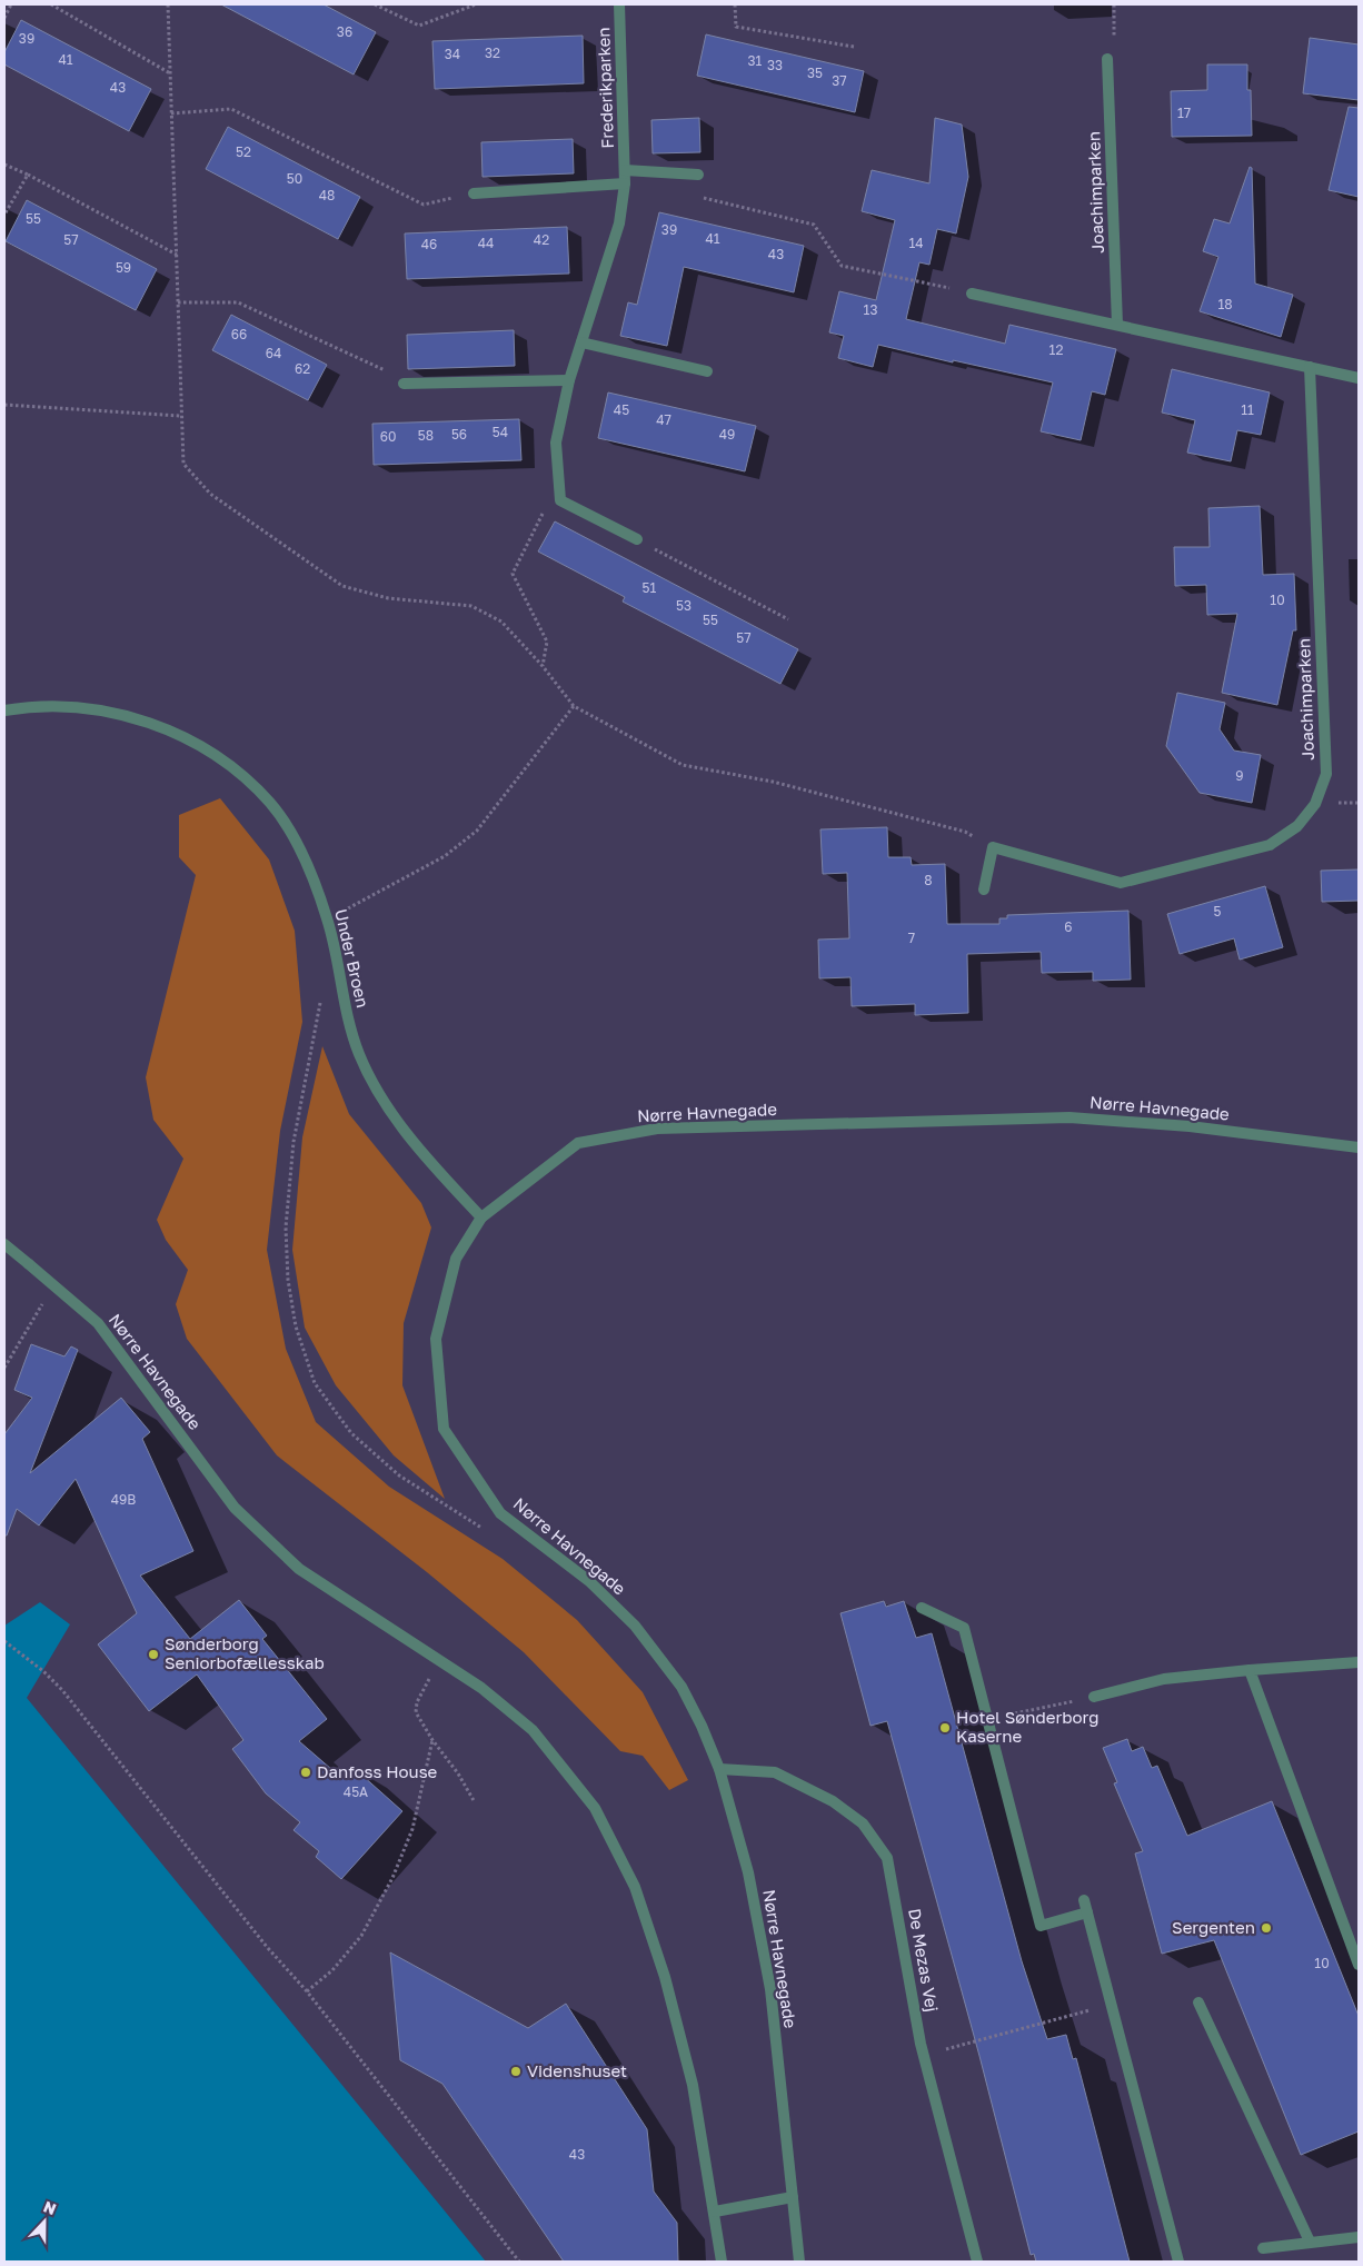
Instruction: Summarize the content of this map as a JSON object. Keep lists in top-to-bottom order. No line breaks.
{"streets":{"street":["Frederikparken","Joachimparken","Under Broen","Nørre Havnegade","De Mezas Vej"]},"crossings":[["Under Broen","Nørre Havnegade"],["Nørre Havnegade","De Mezas Vej"]],"places":["Sønderborg Seniorbofællesskab","Hotel Sønderborg Kaserne","Danfoss House","Sergenten","Videnshuset"],"house_numbers":["36","39","32","34","41","31","33","35","37","43","17","52","50","48","55","39","41","57","42","44","14","46","43","59","18","13","66","12","64","62","45","11","47","54","56","49","58","60","51","10","53","55","57","9","8","5","6","7","49B","45A","10","43"],"north":"top"}
